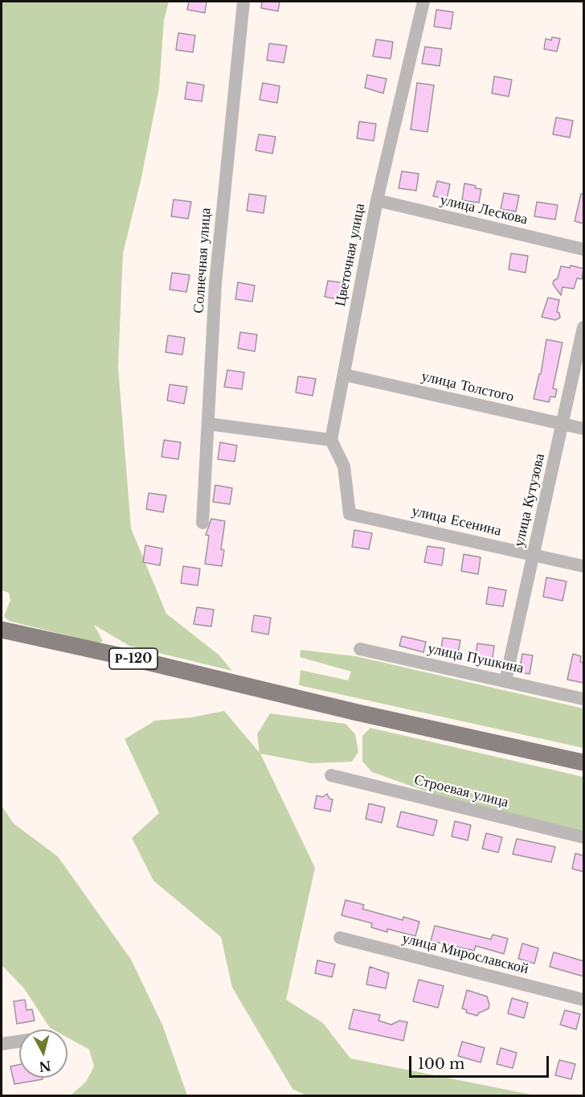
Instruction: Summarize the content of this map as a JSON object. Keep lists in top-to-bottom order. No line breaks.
{"streets":{"main road":["Р-120"],"street":["улица Лескова","Цветочная улица","Солнечная улица","улица Толстого","улица Кутузова","улица Есенина","улица Пушкина","Строевая улица","улица Мирославской"]},"crossings":[["улица Лескова","Цветочная улица"],["Цветочная улица","улица Толстого"],["Цветочная улица","улица Есенина"],["улица Толстого","улица Кутузова"],["улица Кутузова","улица Есенина"],["улица Кутузова","улица Пушкина"]],"scale_bar":"100 m","north":"bottom"}
